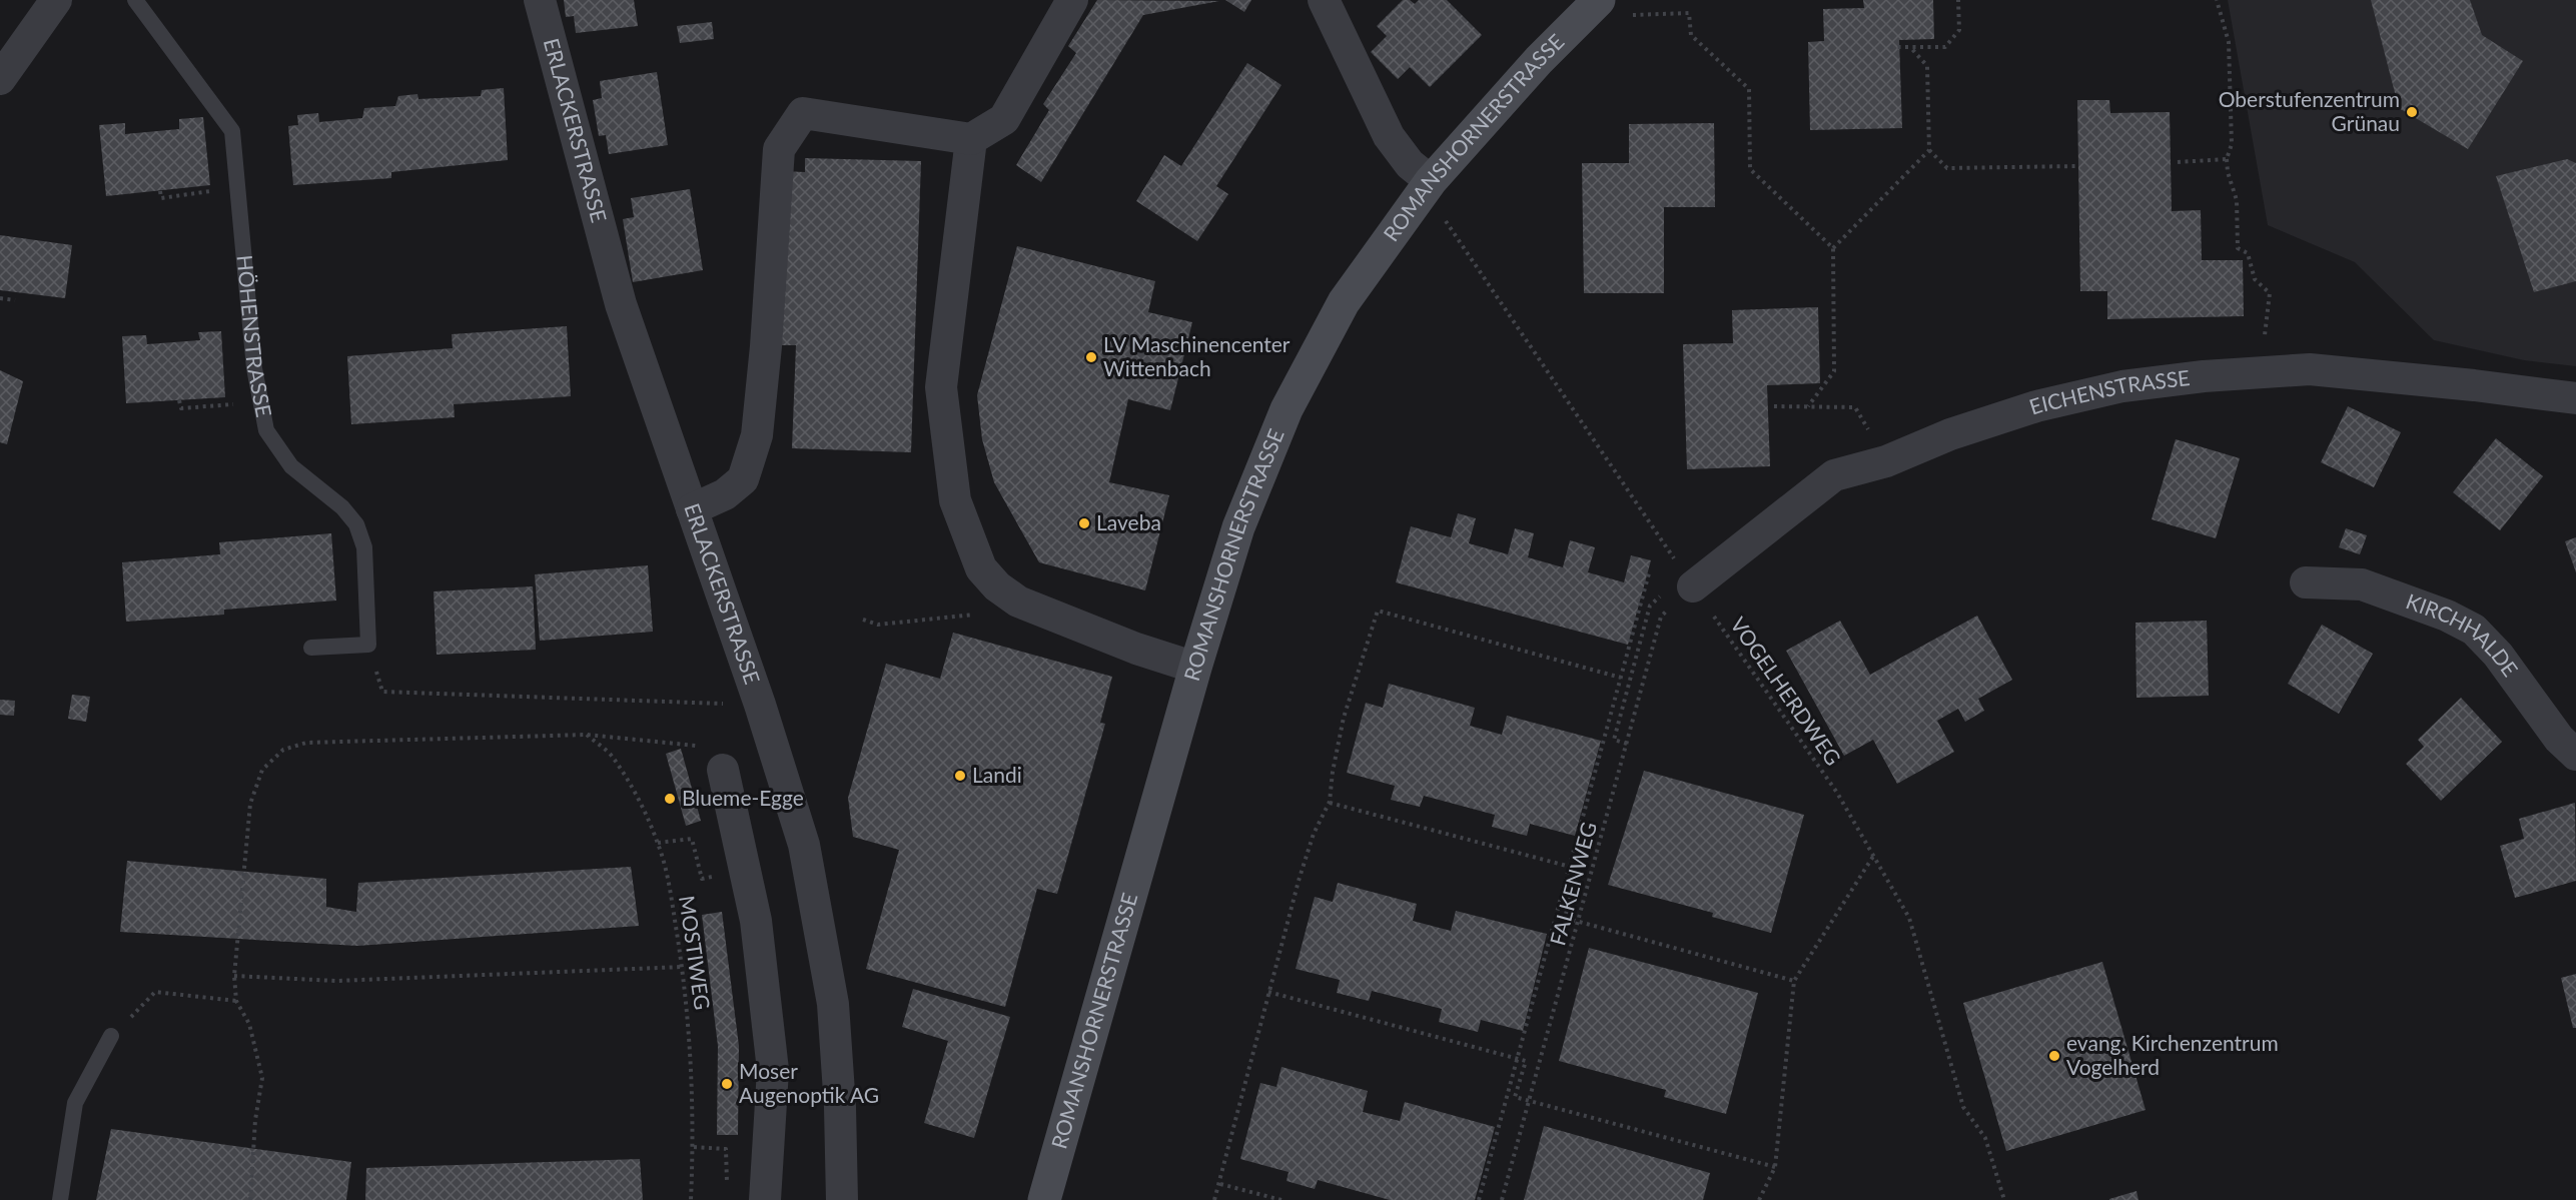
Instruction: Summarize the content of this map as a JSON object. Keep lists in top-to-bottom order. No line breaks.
{"streets":{"main road":["ROMANSHORNERSTRASSE"],"street":["ERLACKERSTRASSE","EICHENSTRASSE","KIRCHHALDE"],"lane":["HÖHENSTRASSE"],"path":["VOGELHERDWEG","FALKENWEG","MOSTIWEG"]},"crossings":[["EICHENSTRASSE","VOGELHERDWEG"],["EICHENSTRASSE","FALKENWEG"],["VOGELHERDWEG","FALKENWEG"]],"places":["Oberstufenzentrum Grünau","LV Maschinencenter Wittenbach","Laveba","Landi","Blueme-Egge","evang. Kirchenzentrum Vogelherd","Moser Augenoptik AG"]}
